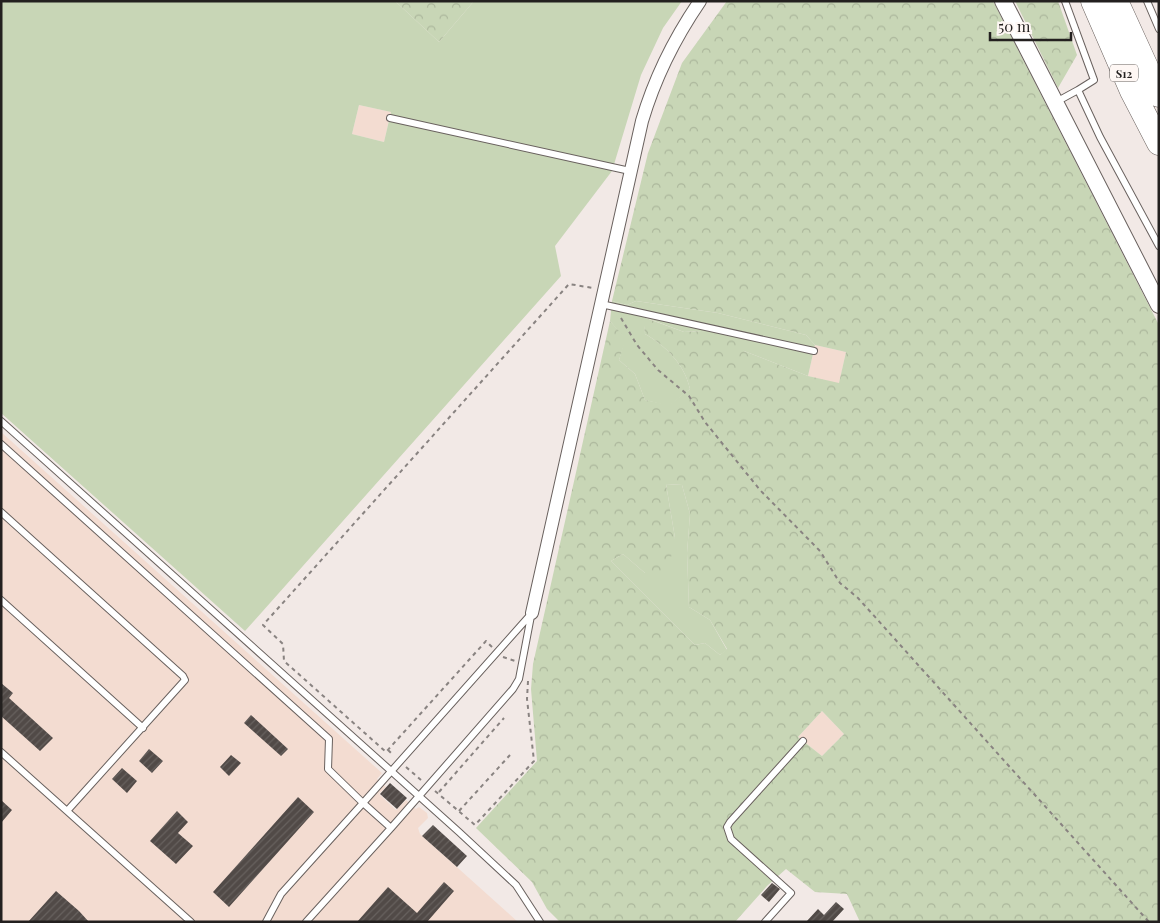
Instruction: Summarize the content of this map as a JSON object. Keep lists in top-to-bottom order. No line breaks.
{"streets":{"highway":["S12"]},"scale_bar":"50 m"}
